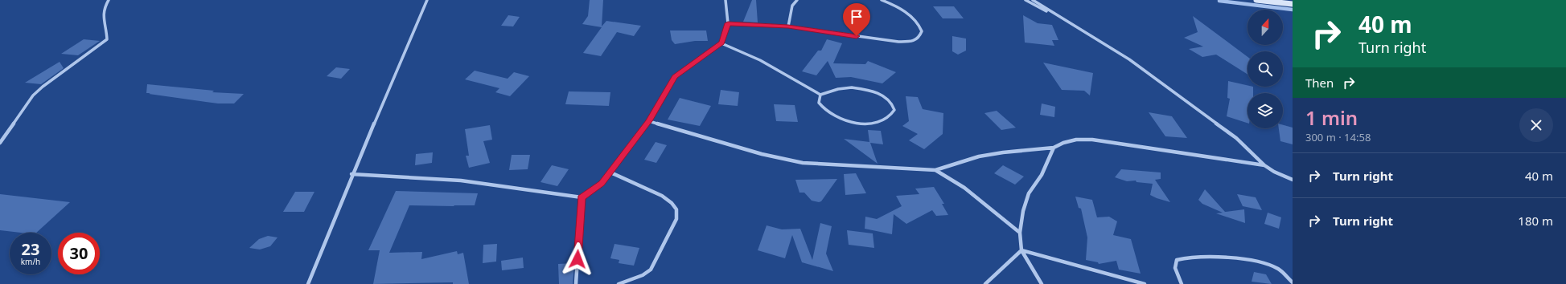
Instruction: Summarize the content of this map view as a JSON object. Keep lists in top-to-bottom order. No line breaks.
{"north":"top","page":{"turn":["40 m","Turn right"],"then":"Then","heading":["1 min","300 m · 14:58"],"list":[{"name":"Turn right","value":"40 m"},{"name":"Turn right","value":"180 m"}],"speed":"23 km/h","limit":"30"}}
